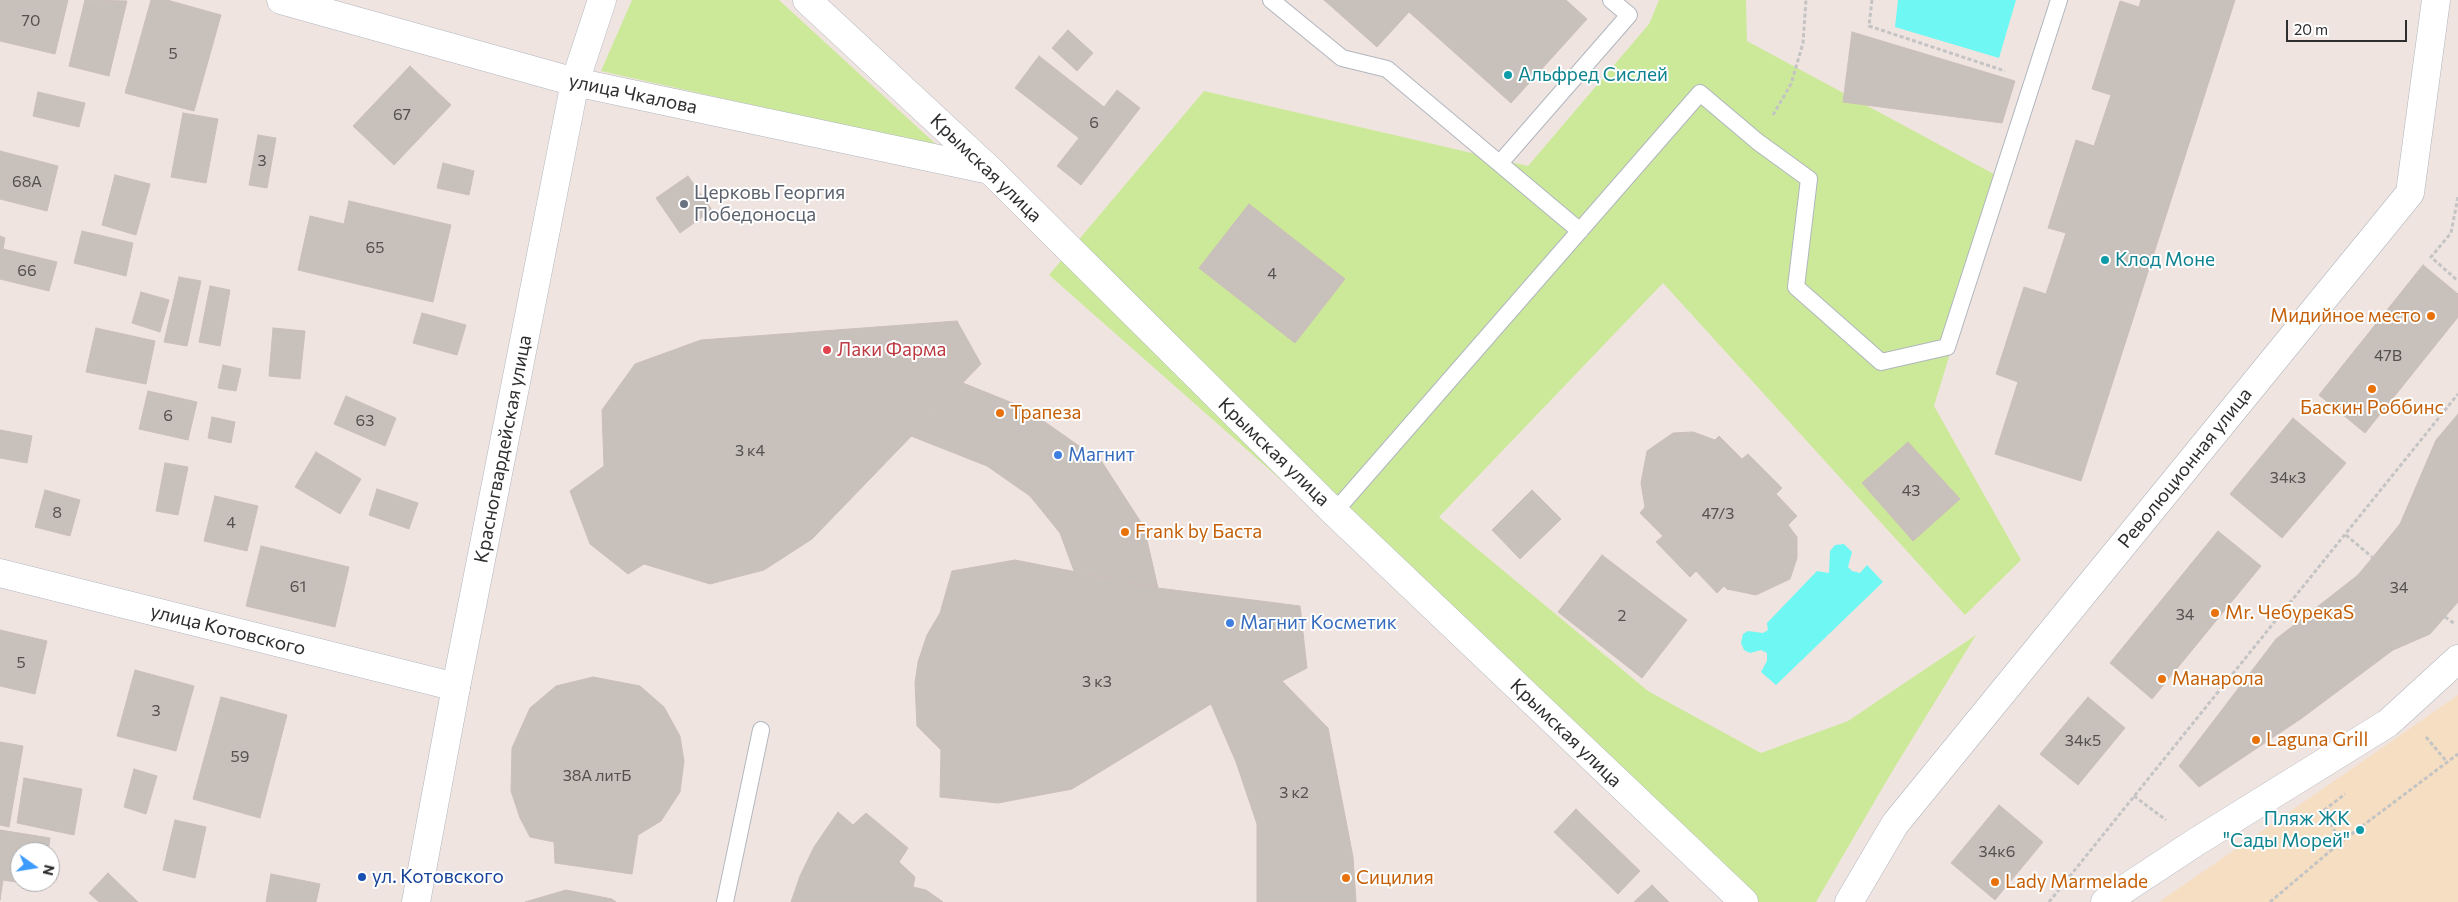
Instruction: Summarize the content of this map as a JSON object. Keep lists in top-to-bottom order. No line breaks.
{"streets":{"street":["улица Чкалова","Крымская улица","Красногвардейская улица","Революционная улица","улица Котовского"]},"crossings":[["улица Чкалова","Крымская улица"],["улица Чкалова","Красногвардейская улица"],["Красногвардейская улица","улица Котовского"]],"places":["Альфред Сислей","Церковь Георгия Победоносца","Клод Моне","Мидийное место","Лаки Фарма","Баскин Роббинс","Трапеза","Магнит","Frank by Баста","Mr. ЧебурекаS","Магнит Косметик","Манарола","Laguna Grill","Пляж ЖК \"Сады Морей\"","ул. Котовского","Сицилия","Lady Marmelade"],"house_numbers":["70","5","67","6","3","68А","65","66","4","47В","6","63","3 к4","34к3","43","8","47/3","4","61","34","34","2","5","3 к3","3","34к5","59","38А литБ","3 к2","34к6"],"scale_bar":"20 m","north":"right"}
